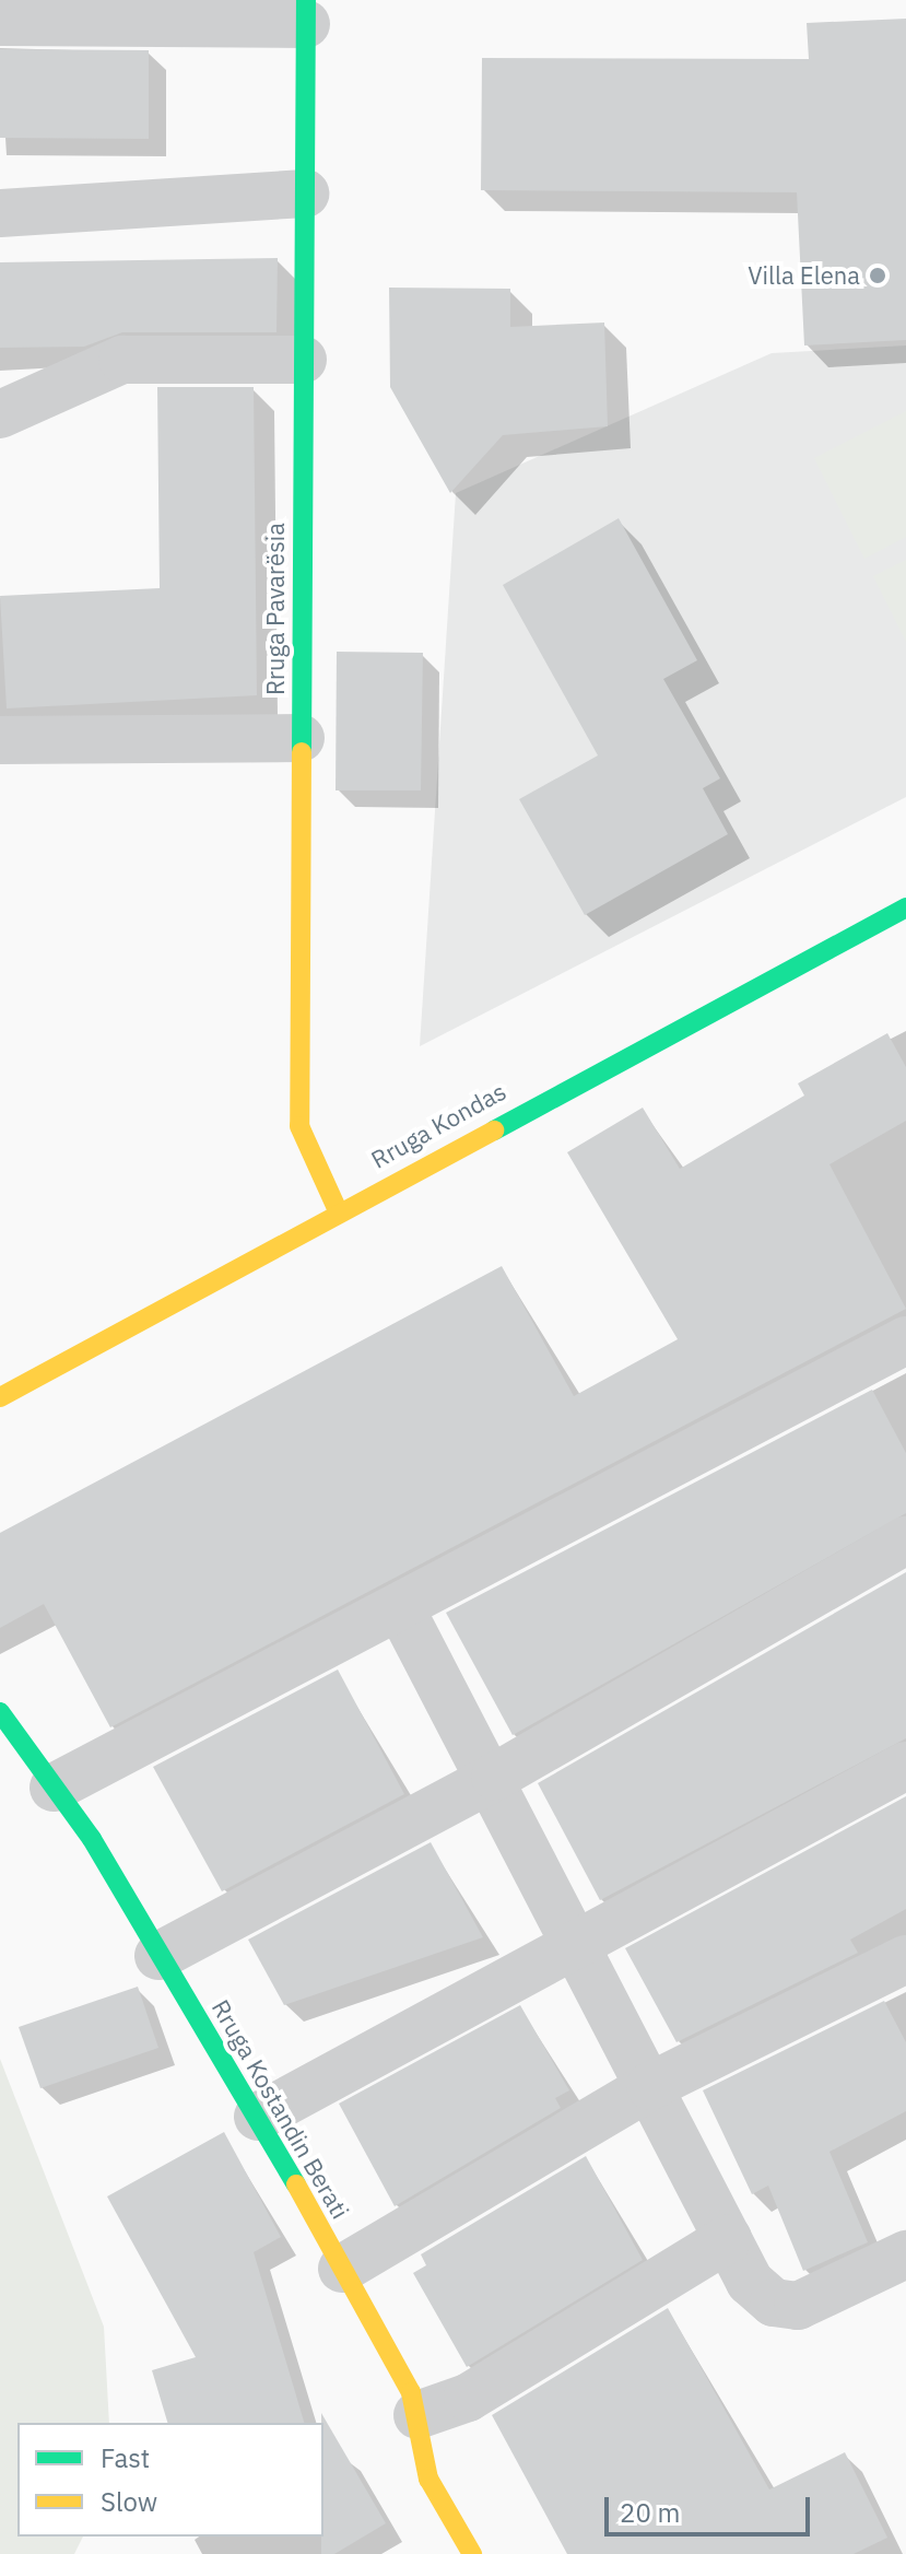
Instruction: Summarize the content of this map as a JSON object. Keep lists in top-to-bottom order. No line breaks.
{"streets":{"street":["Rruga Pavarësia","Rruga Kondas","Rruga Kostandin Berati"]},"crossings":[["Rruga Pavarësia","Rruga Kondas"]],"places":["Villa Elena"],"legend":["Fast","Slow"],"scale_bar":"20 m"}
